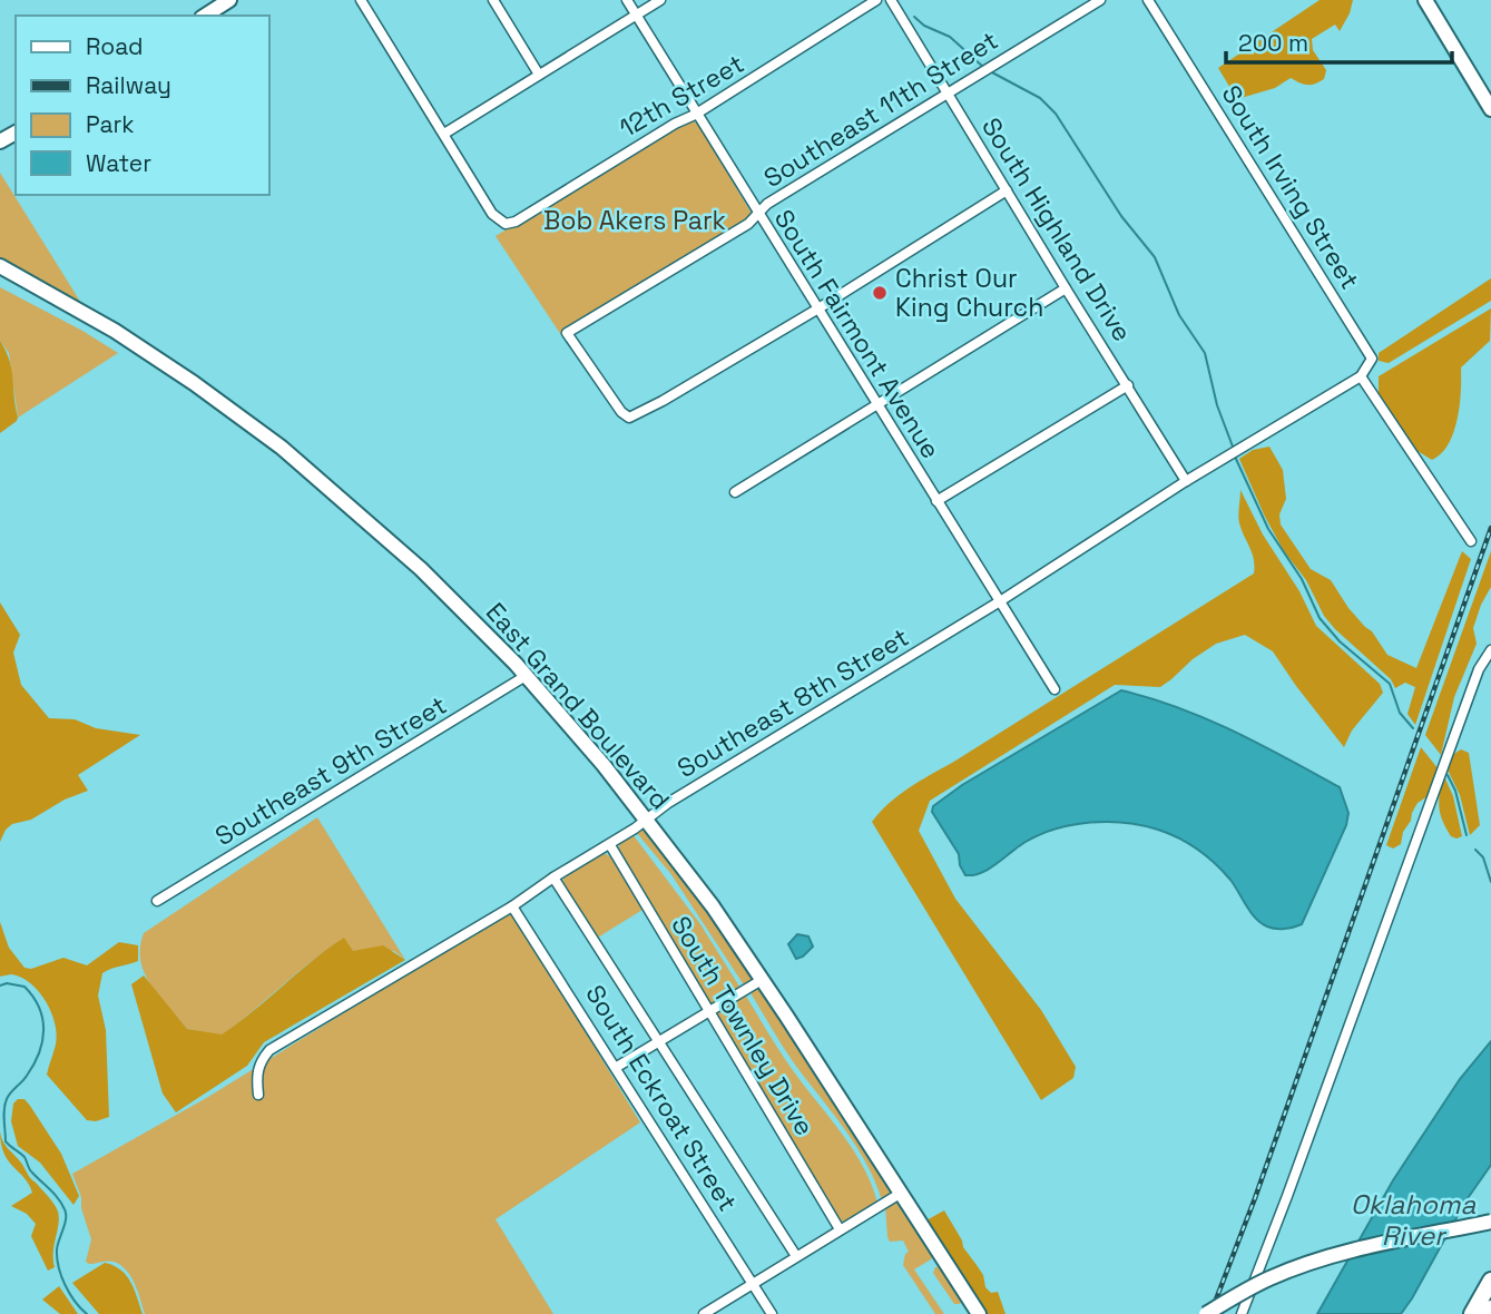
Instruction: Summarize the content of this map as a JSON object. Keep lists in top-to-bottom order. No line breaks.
{"streets":{"street":["12th Street","Southeast 11th Street","South Irving Street","South Highland Drive","South Fairmont Avenue","Southeast 8th Street","East Grand Boulevard","Southeast 9th Street","South Townley Drive","South Eckroat Street"]},"crossings":[["12th Street","South Fairmont Avenue"],["Southeast 11th Street","South Highland Drive"],["Southeast 11th Street","South Fairmont Avenue"],["South Irving Street","Southeast 8th Street"],["South Highland Drive","Southeast 8th Street"],["South Fairmont Avenue","Southeast 8th Street"],["Southeast 8th Street","East Grand Boulevard"],["Southeast 8th Street","South Townley Drive"],["Southeast 8th Street","South Eckroat Street"],["East Grand Boulevard","Southeast 9th Street"]],"water":["Oklahoma River"],"parks":["Bob Akers Park"],"places":["Christ Our King Church"],"legend":["Road","Railway","Park","Water"],"scale_bar":"200 m"}
